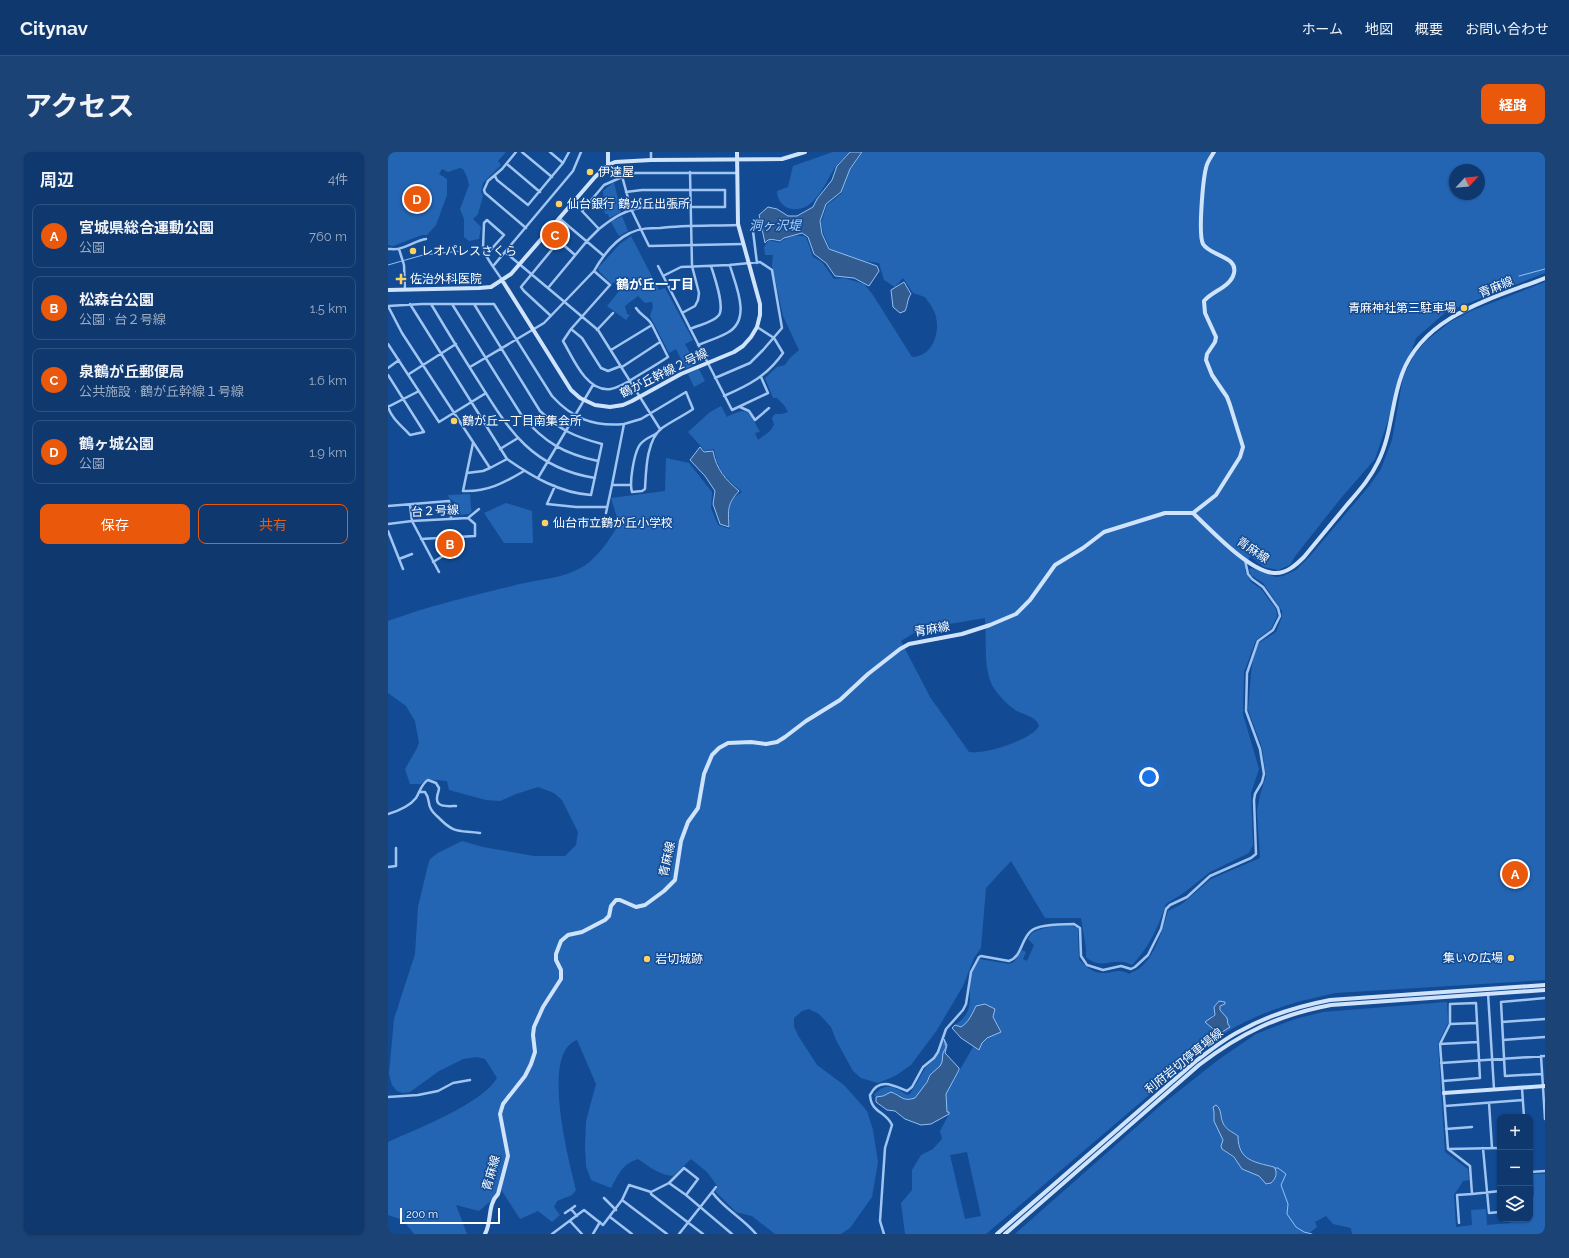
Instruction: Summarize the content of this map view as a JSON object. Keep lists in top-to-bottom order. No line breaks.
{"streets":{"street":["青麻線","鶴が丘幹線２号線","台２号線","利府岩切停車場線"]},"districts":["鶴が丘一丁目"],"water":["洞ヶ沢堤"],"places":{"other":["伊達屋","仙台銀行 鶴が丘出張所","レオパレスさくら","青麻神社第三駐車場","鶴が丘一丁目南集会所","仙台市立鶴が丘小学校","集いの広場","岩切城跡"],"health":["佐治外科医院"]},"scale_bar":"200 m","north":"top right","page":{"header":"Citynav","nav":["ホーム","地図","概要","お問い合わせ"],"title":"アクセス","buttons":["経路",["保存","共有"]],"heading":["周辺","4件"],"pins":["D","C","B","A"],"list":[{"mark":"A","name":"宮城県総合運動公園","note":"公園","value":"760 m"},{"mark":"B","name":"松森台公園","note":"公園 · 台２号線","value":"1.5 km"},{"mark":"C","name":"泉鶴が丘郵便局","note":"公共施設 · 鶴が丘幹線１号線","value":"1.6 km"},{"mark":"D","name":"鶴ヶ城公園","note":"公園","value":"1.9 km"}],"map_buttons":["+","−"],"scale":"200 m"}}
